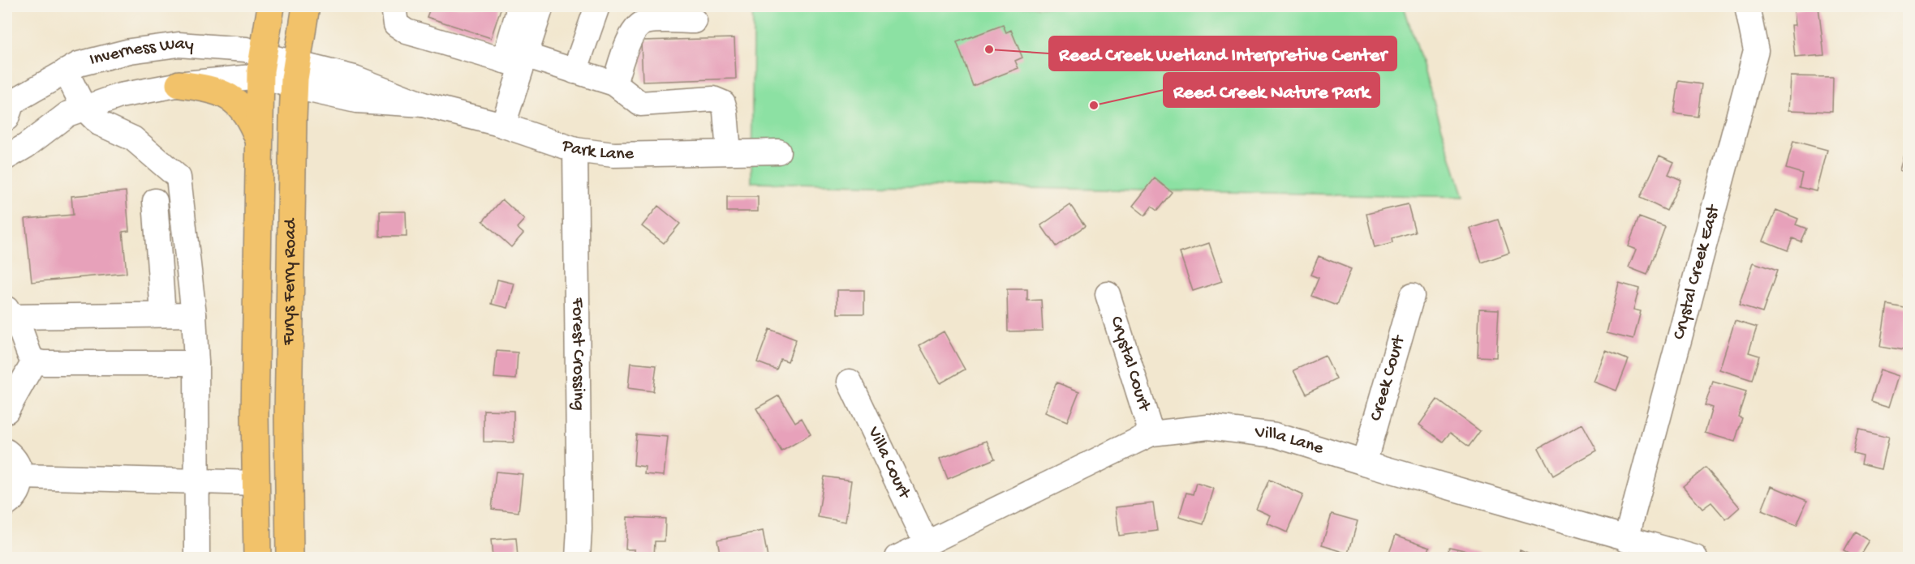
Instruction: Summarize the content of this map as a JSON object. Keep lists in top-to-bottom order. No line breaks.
{"streets":{"main road":["Furys Ferry Road"],"street":["Inverness Way","Park Lane","Crystal Creek East","Forest Crossing","Crystal Court","Creek Court","Villa Lane","Villa Court"]},"crossings":[["Inverness Way","Park Lane"],["Inverness Way","Furys Ferry Road"],["Park Lane","Furys Ferry Road"],["Park Lane","Forest Crossing"],["Crystal Creek East","Villa Lane"],["Crystal Court","Villa Lane"],["Creek Court","Villa Lane"],["Villa Lane","Villa Court"]],"places":["Reed Creek Wetland Interpretive Center","Reed Creek Nature Park"]}
